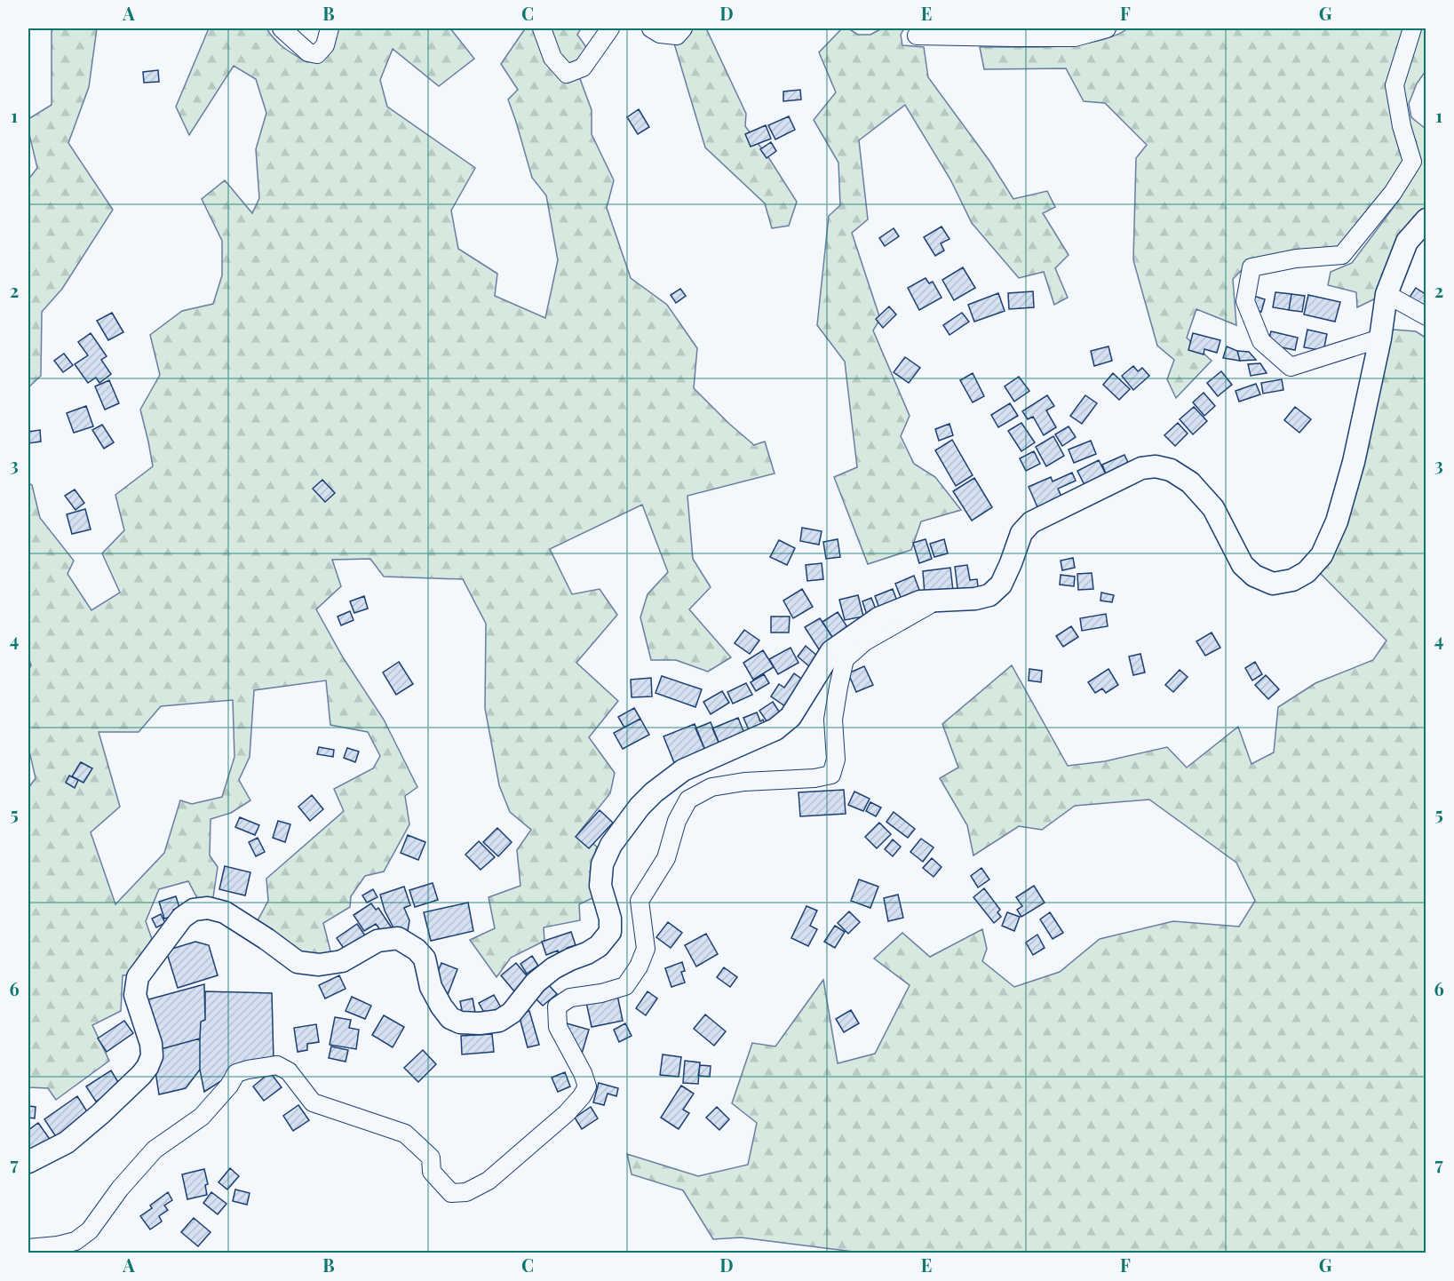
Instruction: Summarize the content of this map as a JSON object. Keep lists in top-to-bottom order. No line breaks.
{"grid":{"columns":["A","B","C","D","E","F","G"],"rows":["1","2","3","4","5","6","7"]}}
